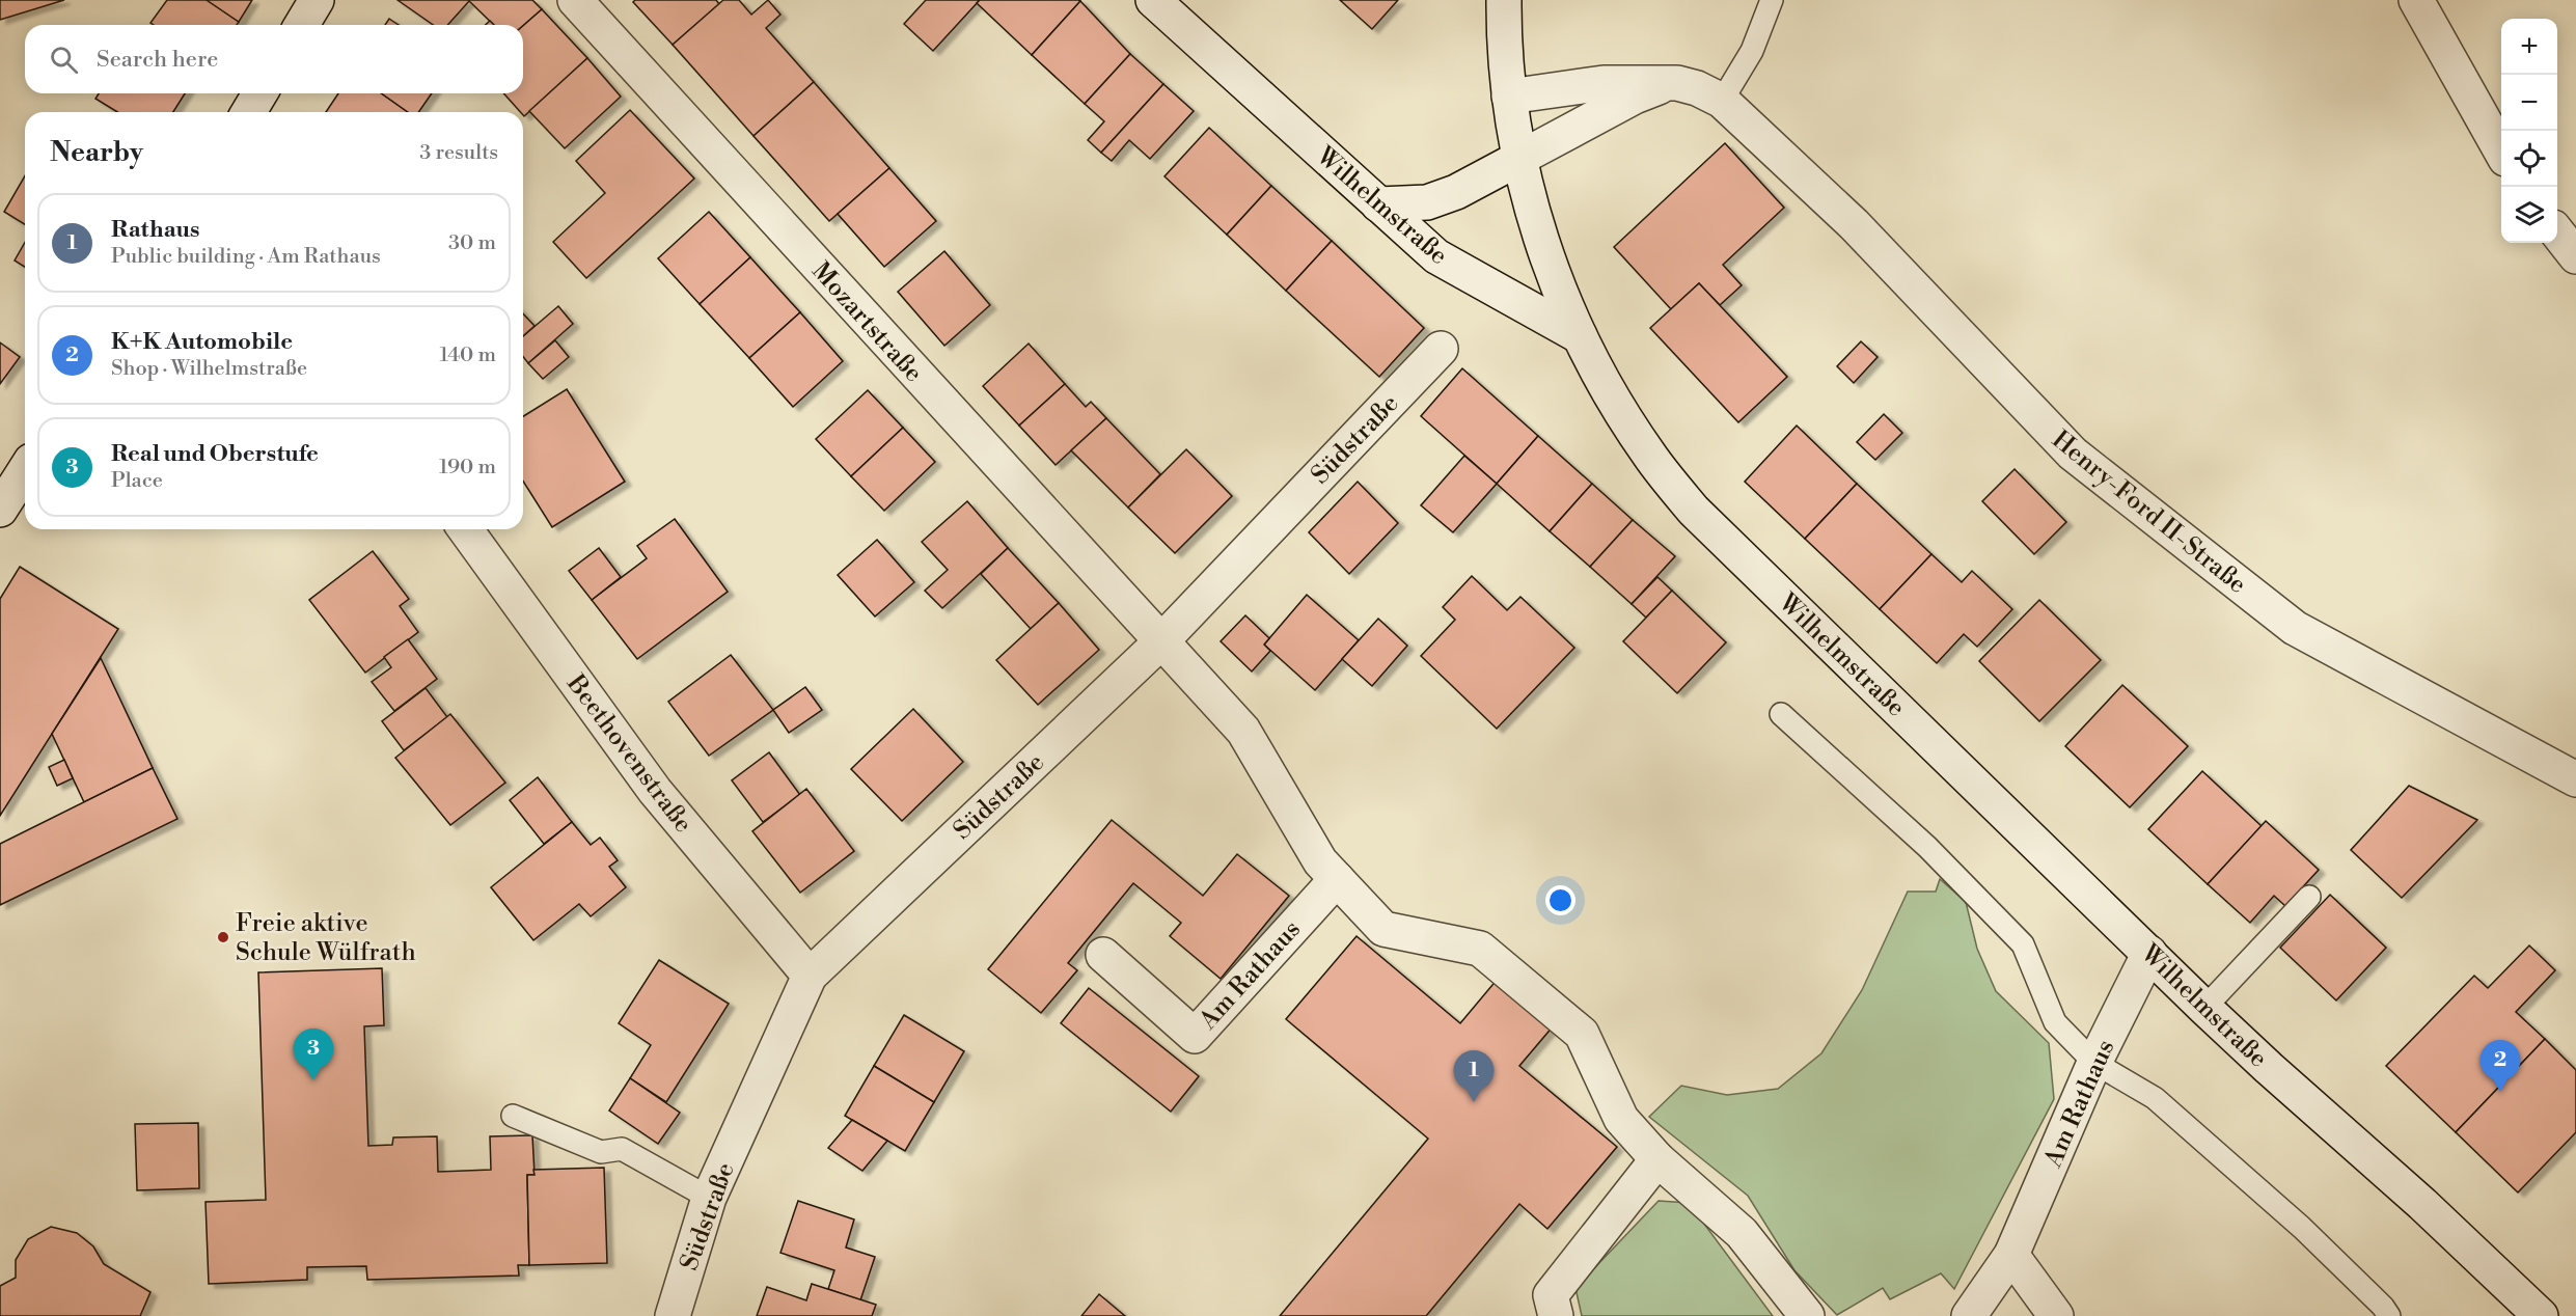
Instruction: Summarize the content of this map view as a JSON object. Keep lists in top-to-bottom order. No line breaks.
{"streets":{"street":["Wilhelmstraße","Mozartstraße","Südstraße","Henry-Ford II-Straße","Beethovenstraße","Am Rathaus"]},"crossings":[["Wilhelmstraße","Henry-Ford II-Straße"],["Wilhelmstraße","Am Rathaus"],["Mozartstraße","Südstraße"],["Südstraße","Beethovenstraße"]],"places":["Freie aktive Schule Wülfrath"],"page":{"map_buttons":["+","−"],"search":"Search here","heading":["Nearby","3 results"],"list":[{"mark":"1","name":"Rathaus","note":"Public building · Am Rathaus","value":"30 m"},{"mark":"2","name":"K+K Automobile","note":"Shop · Wilhelmstraße","value":"140 m"},{"mark":"3","name":"Real und Oberstufe","note":"Place","value":"190 m"}],"pins":["3","2","1"]}}
